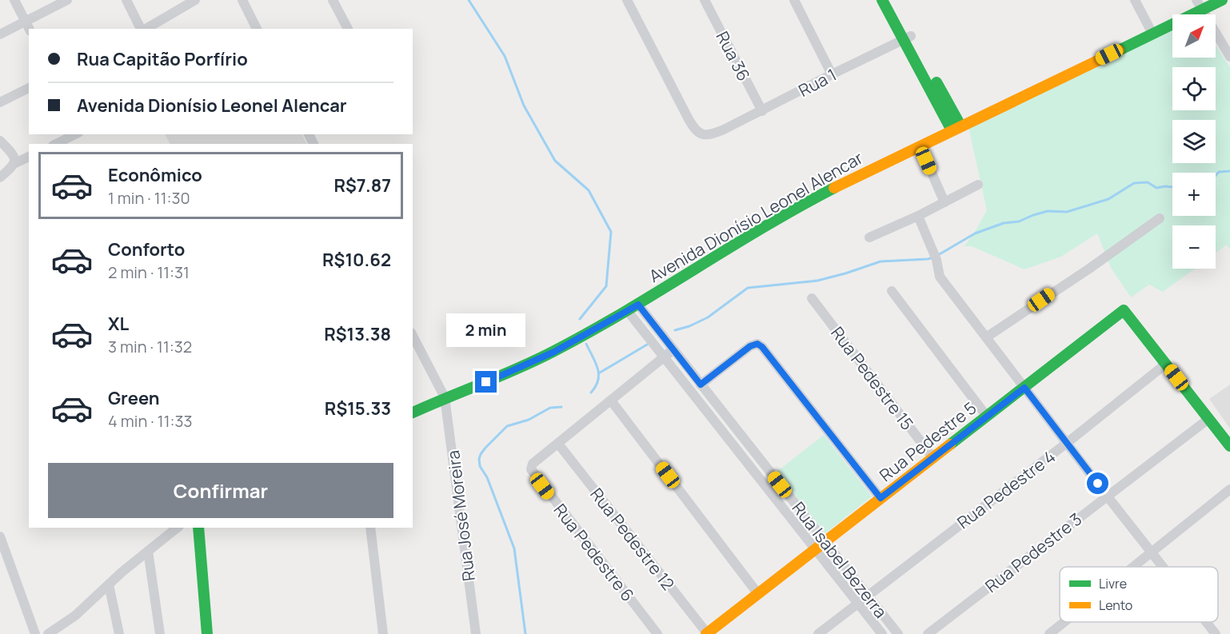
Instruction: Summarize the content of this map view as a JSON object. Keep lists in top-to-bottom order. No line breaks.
{"streets":{"street":["Rua 36","Rua 1","Avenida Dionísio Leonel Alencar","Rua Pedestre 15","Rua Pedestre 5","Rua Pedestre 4","Rua José Moreira","Rua Pedestre 12","Rua Pedestre 6","Rua Pedestre 3","Rua Isabel Bezerra"]},"crossings":[["Rua 36","Rua 1"],["Avenida Dionísio Leonel Alencar","Rua José Moreira"],["Avenida Dionísio Leonel Alencar","Rua Isabel Bezerra"],["Rua Pedestre 15","Rua Pedestre 5"],["Rua Pedestre 5","Rua Pedestre 4"],["Rua Pedestre 5","Rua Pedestre 12"],["Rua Pedestre 5","Rua Isabel Bezerra"],["Rua Pedestre 4","Rua Isabel Bezerra"],["Rua Pedestre 12","Rua Pedestre 6"]],"legend":["Livre","Lento"],"north":"top right","page":{"map_buttons":["+","−"],"banner":["Rua Capitão Porfírio","Avenida Dionísio Leonel Alencar"],"list":[{"name":"Econômico","note":"1 min · 11:30","value":"R$7.87"},{"name":"Conforto","note":"2 min · 11:31","value":"R$10.62"},{"name":"XL","note":"3 min · 11:32","value":"R$13.38"},{"name":"Green","note":"4 min · 11:33","value":"R$15.33"}],"bubble":"2 min","buttons":"Confirmar"}}
